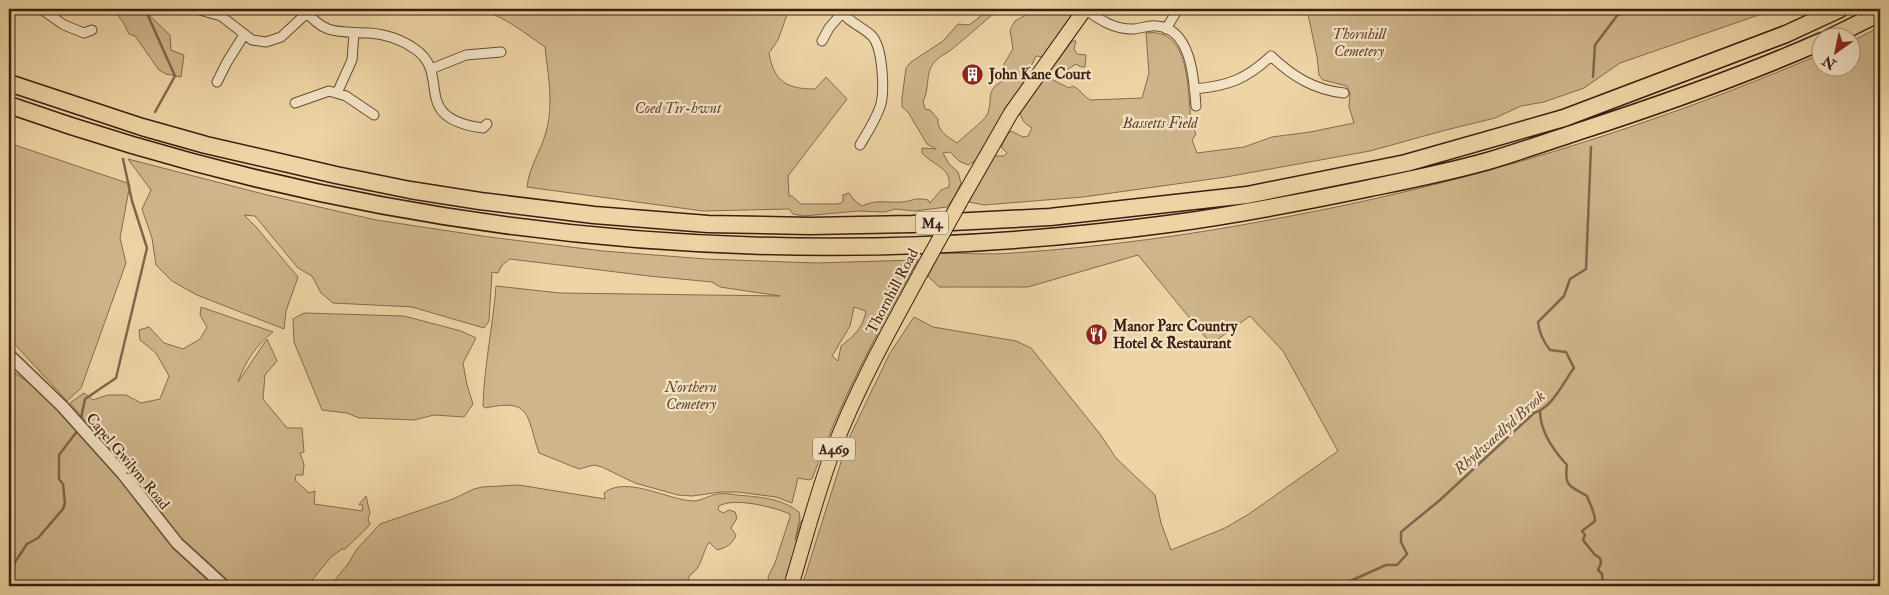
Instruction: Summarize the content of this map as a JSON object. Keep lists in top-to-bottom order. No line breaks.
{"streets":{"highway":["M4"],"main road":["Thornhill Road","A469"],"street":["Capel Gwilym Road"]},"water":["Rhydwaedlyd Brook"],"parks":["Thornhill Cemetery","Coed Tir-hwnt","Bassetts Field","Northern Cemetery"],"places":{"building":["John Kane Court"],"restaurant":["Manor Parc Country Hotel & Restaurant"]},"north":"bottom left"}
